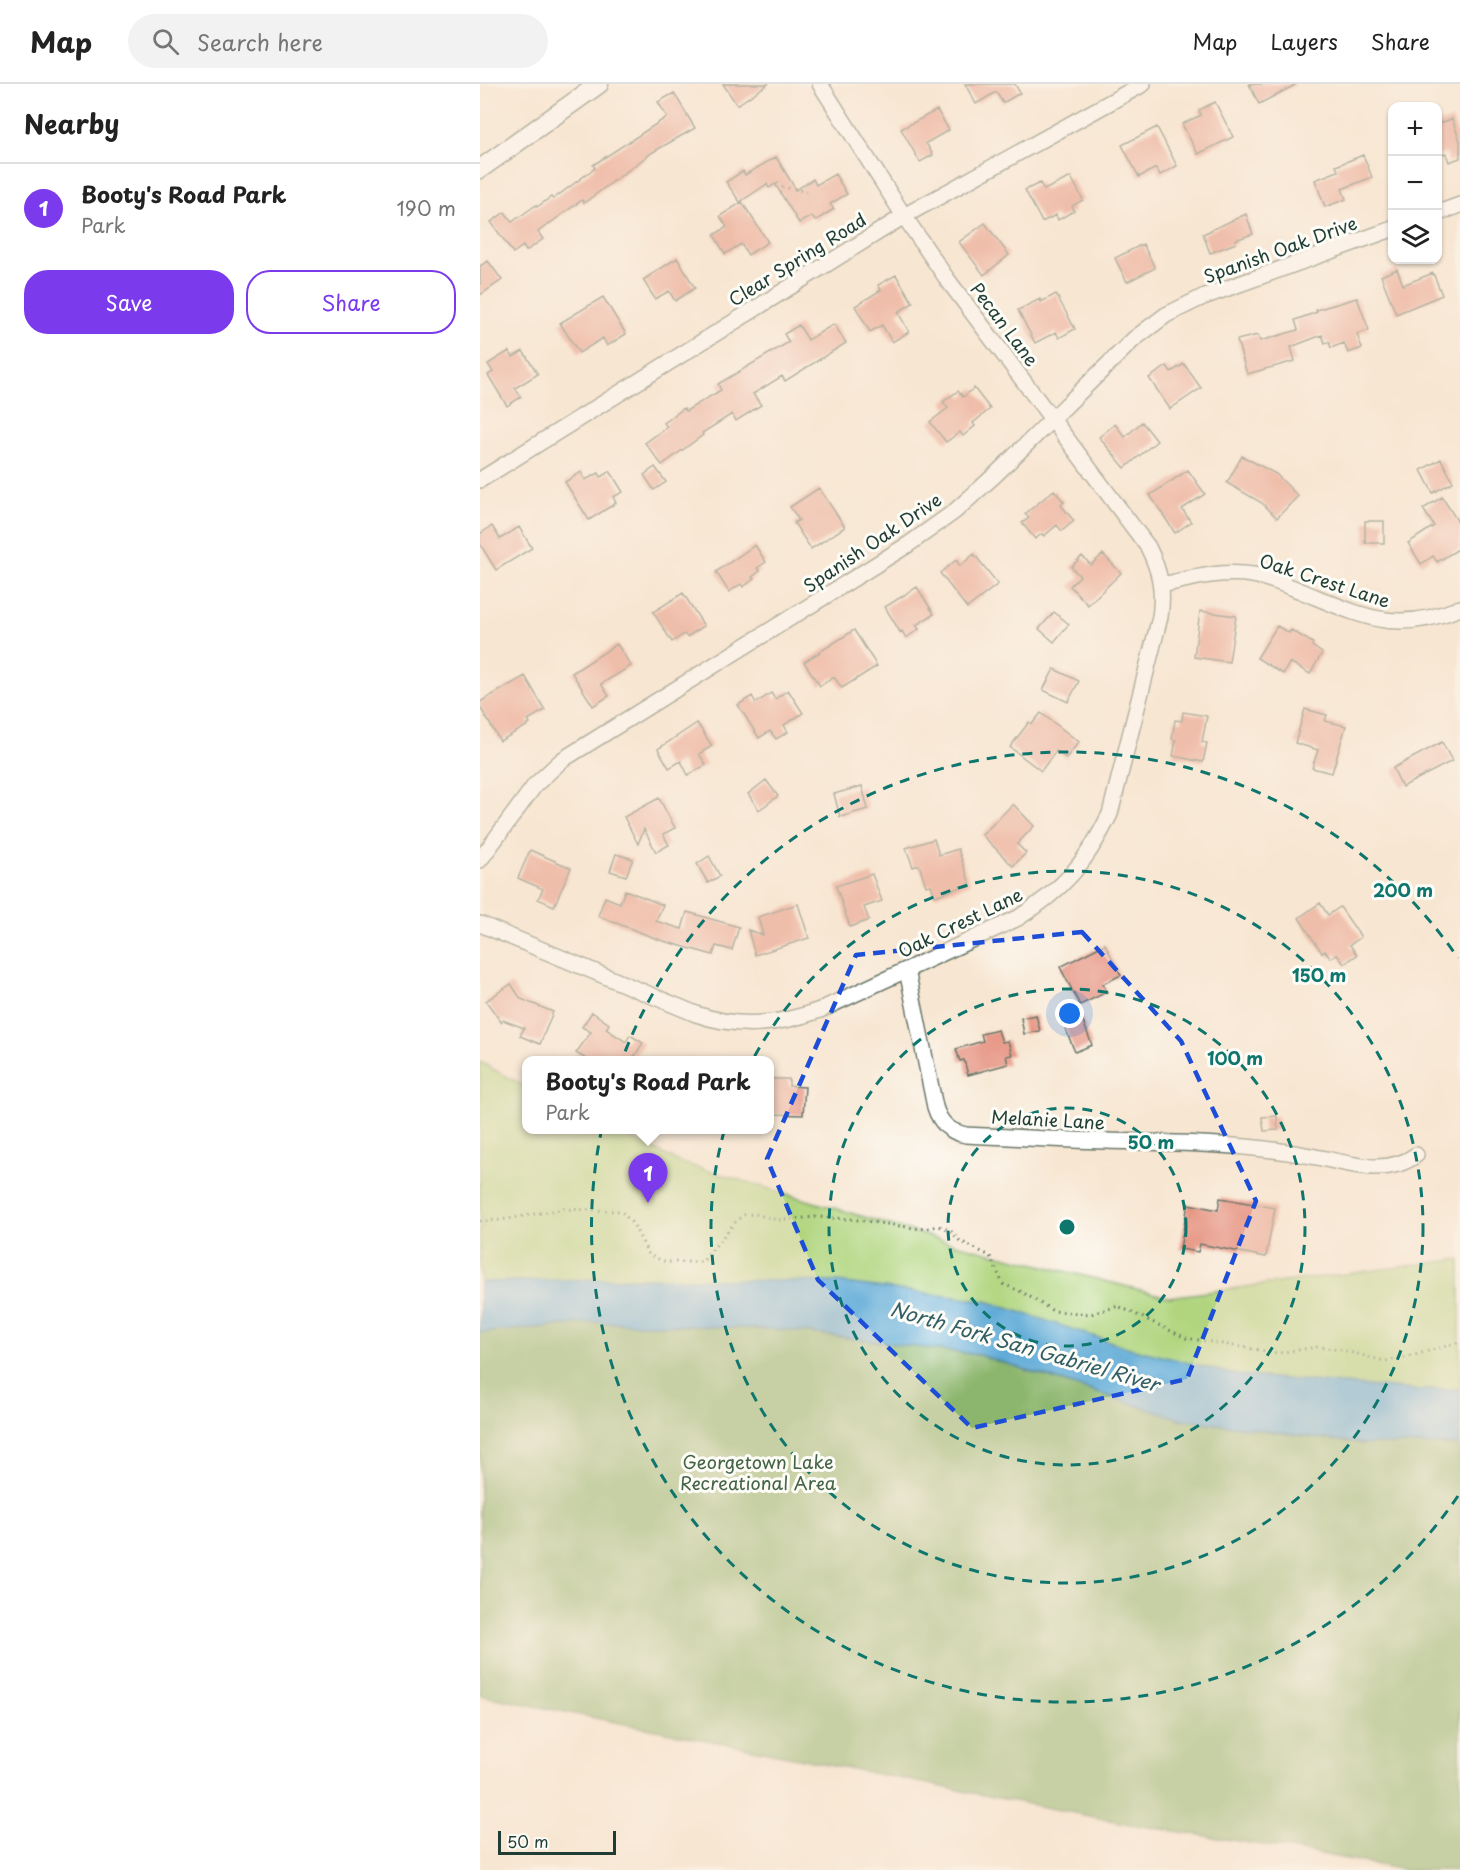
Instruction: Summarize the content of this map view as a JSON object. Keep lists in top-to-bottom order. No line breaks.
{"streets":{"street":["Spanish Oak Drive","Clear Spring Road","Pecan Lane","Oak Crest Lane","Melanie Lane"]},"crossings":[["Spanish Oak Drive","Pecan Lane"],["Clear Spring Road","Pecan Lane"],["Pecan Lane","Oak Crest Lane"],["Oak Crest Lane","Melanie Lane"]],"water":["North Fork San Gabriel River"],"parks":["Georgetown Lake Recreational Area"],"scale_bar":"50 m","page":{"header":"Map","search":"Search here","nav":["Map","Layers","Share"],"heading":"Nearby","map_buttons":["+","−"],"list":[{"mark":"1","name":"Booty's Road Park","note":"Park","value":"190 m"}],"buttons":["Save","Share"],"popup":["Booty's Road Park","Park"],"pins":"1","scale":"50 m"},"rings":["200 m","150 m","100 m","50 m"]}
